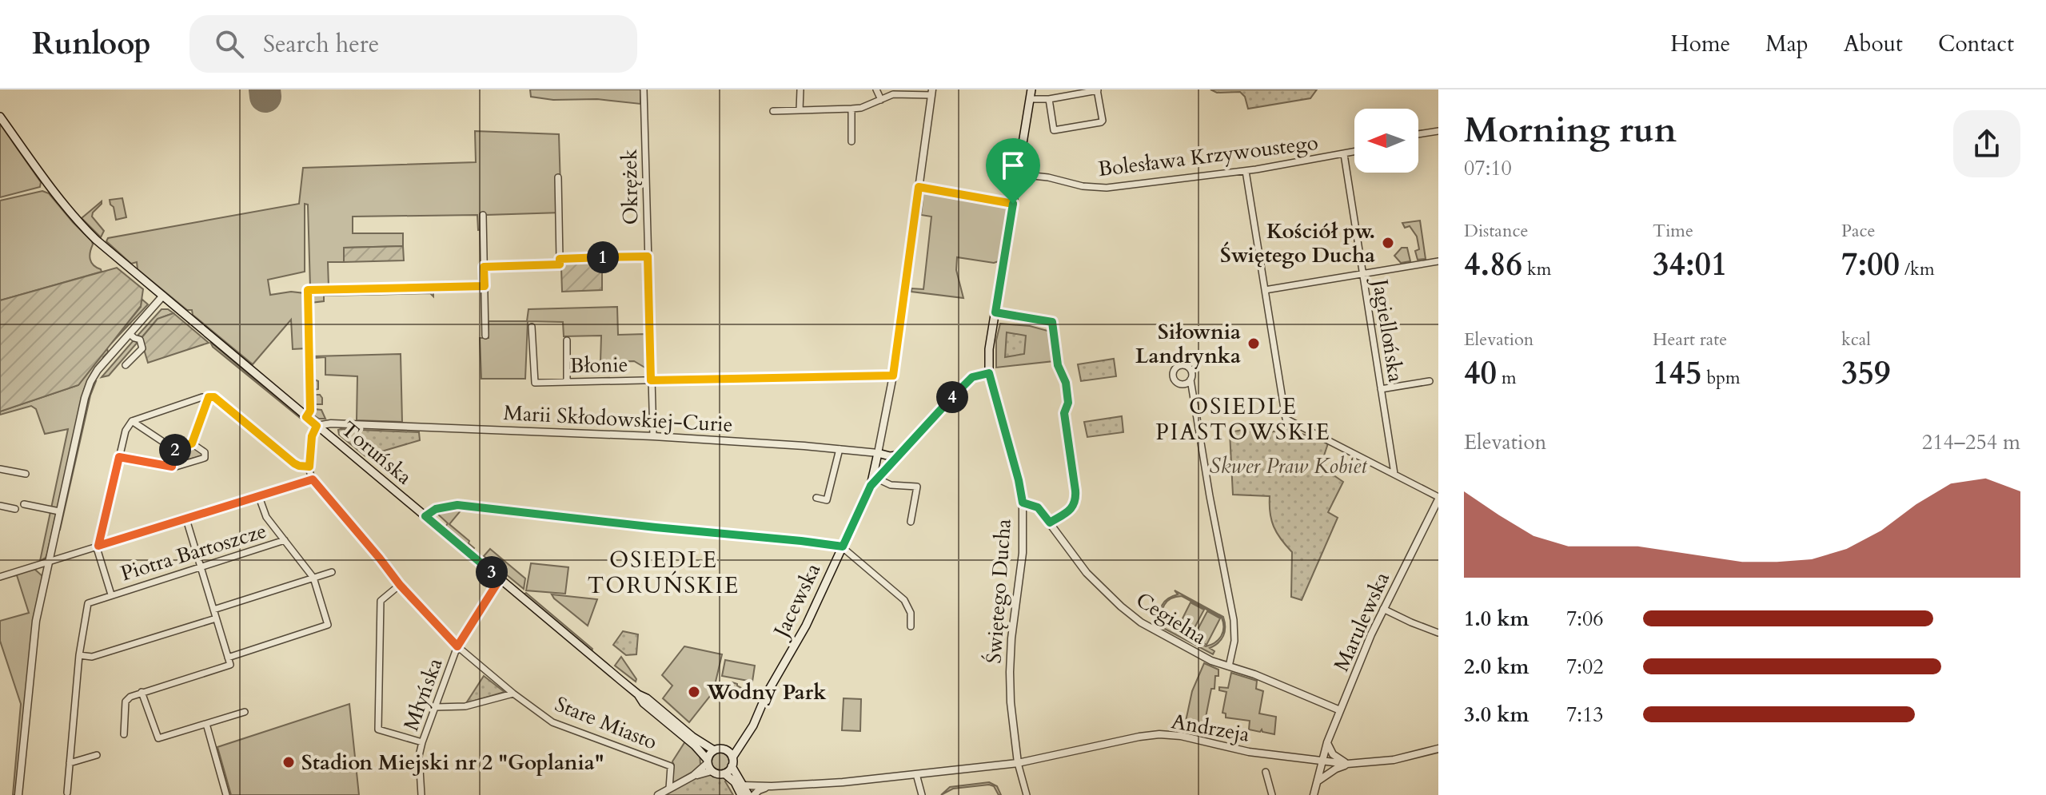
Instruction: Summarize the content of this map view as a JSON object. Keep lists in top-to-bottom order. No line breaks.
{"streets":{"main road":["Marii Skłodowskiej-Curie","Toruńska","Świętego Ducha","Jacewska"],"street":["Bolesława Krzywoustego","Okrężek","Jagiellońska","Błonie","Piotra Bartoszcze","Cegielna","Marulewska","Młyńska","Stare Miasto","Andrzeja"]},"crossings":[["Bolesława Krzywoustego","Jagiellońska"],["Bolesława Krzywoustego","Świętego Ducha"],["Okrężek","Błonie"],["Okrężek","Marii Skłodowskiej-Curie"],["Błonie","Jacewska"],["Marii Skłodowskiej-Curie","Toruńska"],["Marii Skłodowskiej-Curie","Jacewska"],["Marii Skłodowskiej-Curie","Stare Miasto"],["Toruńska","Jacewska"],["Toruńska","Młyńska"],["Toruńska","Stare Miasto"],["Świętego Ducha","Cegielna"],["Świętego Ducha","Andrzeja"],["Cegielna","Marulewska"],["Marulewska","Andrzeja"],["Młyńska","Stare Miasto"]],"districts":["OSIEDLE PIASTOWSKIE","OSIEDLE TORUŃSKIE"],"parks":["Skwer Praw Kobiet"],"places":["Kościół pw. Świętego Ducha","Siłownia Landrynka","Wodny Park","Stadion Miejski nr 2 \"Goplania\""],"north":"left","page":{"header":"Runloop","search":"Search here","nav":["Home","Map","About","Contact"],"heading":["Morning run","07:10"],"stats":[["Distance","4.86 km"],["Time","34:01"],["Pace","7:00 /km"],["Elevation","40 m"],["Heart rate","145 bpm"],["kcal","359"]],"pins":["1","4","2","3"],"chart":["Elevation","214–254 m"],"list":[{"name":"1.0 km","note":"7:06"},{"name":"2.0 km","note":"7:02"},{"name":"3.0 km","note":"7:13"}]}}
